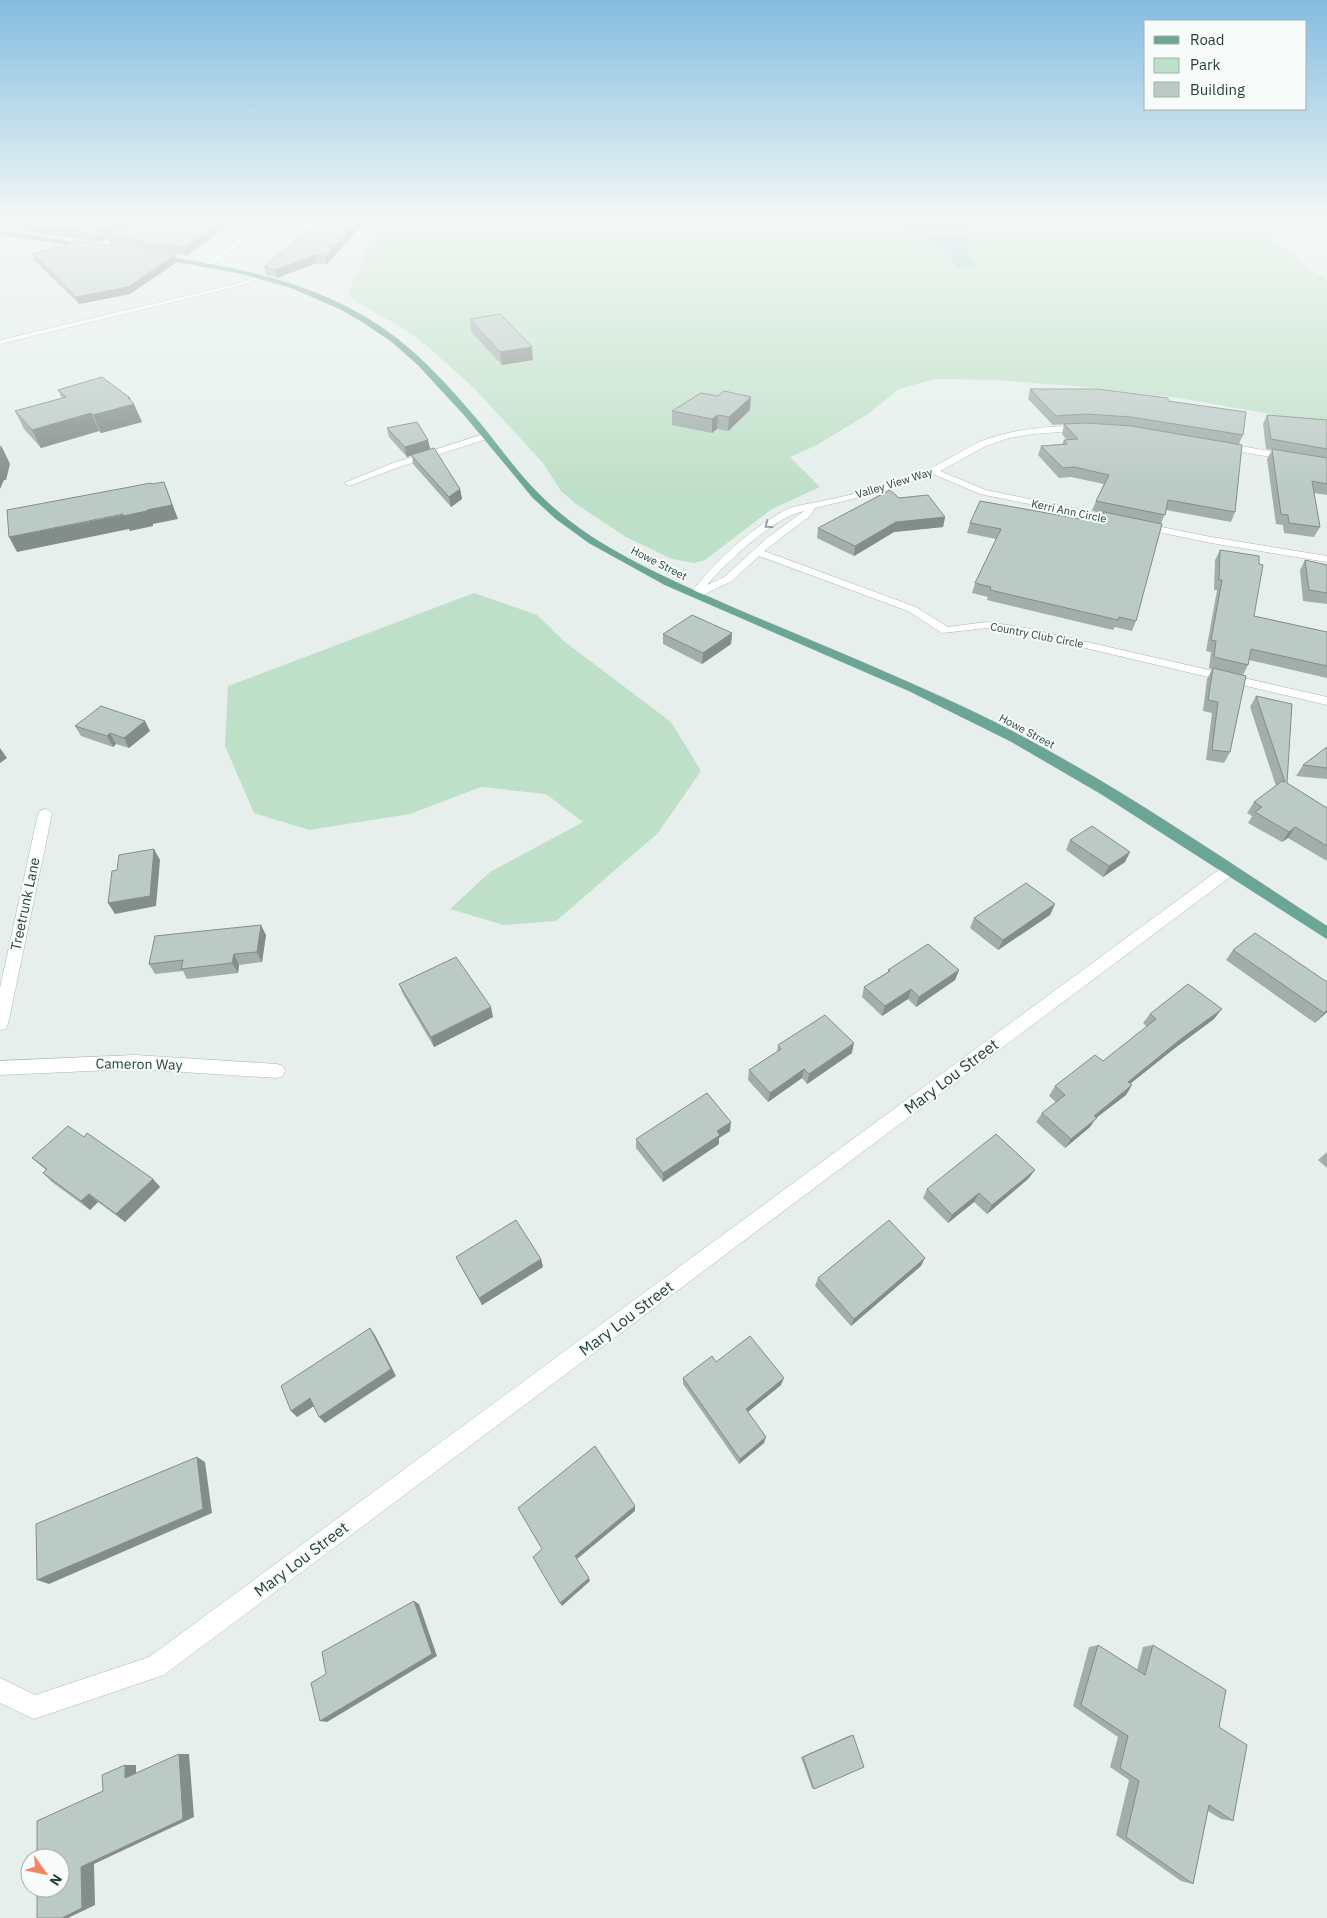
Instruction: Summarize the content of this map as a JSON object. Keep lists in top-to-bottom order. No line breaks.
{"streets":{"main road":["Howe Street"],"street":["Valley View Way","Kerri Ann Circle","Country Club Circle","Treetrunk Lane","Cameron Way","Mary Lou Street"]},"crossings":[["Valley View Way","Kerri Ann Circle"],["Valley View Way","Howe Street"],["Howe Street","Mary Lou Street"]],"legend":["Road","Park","Building"],"north":"bottom right"}
